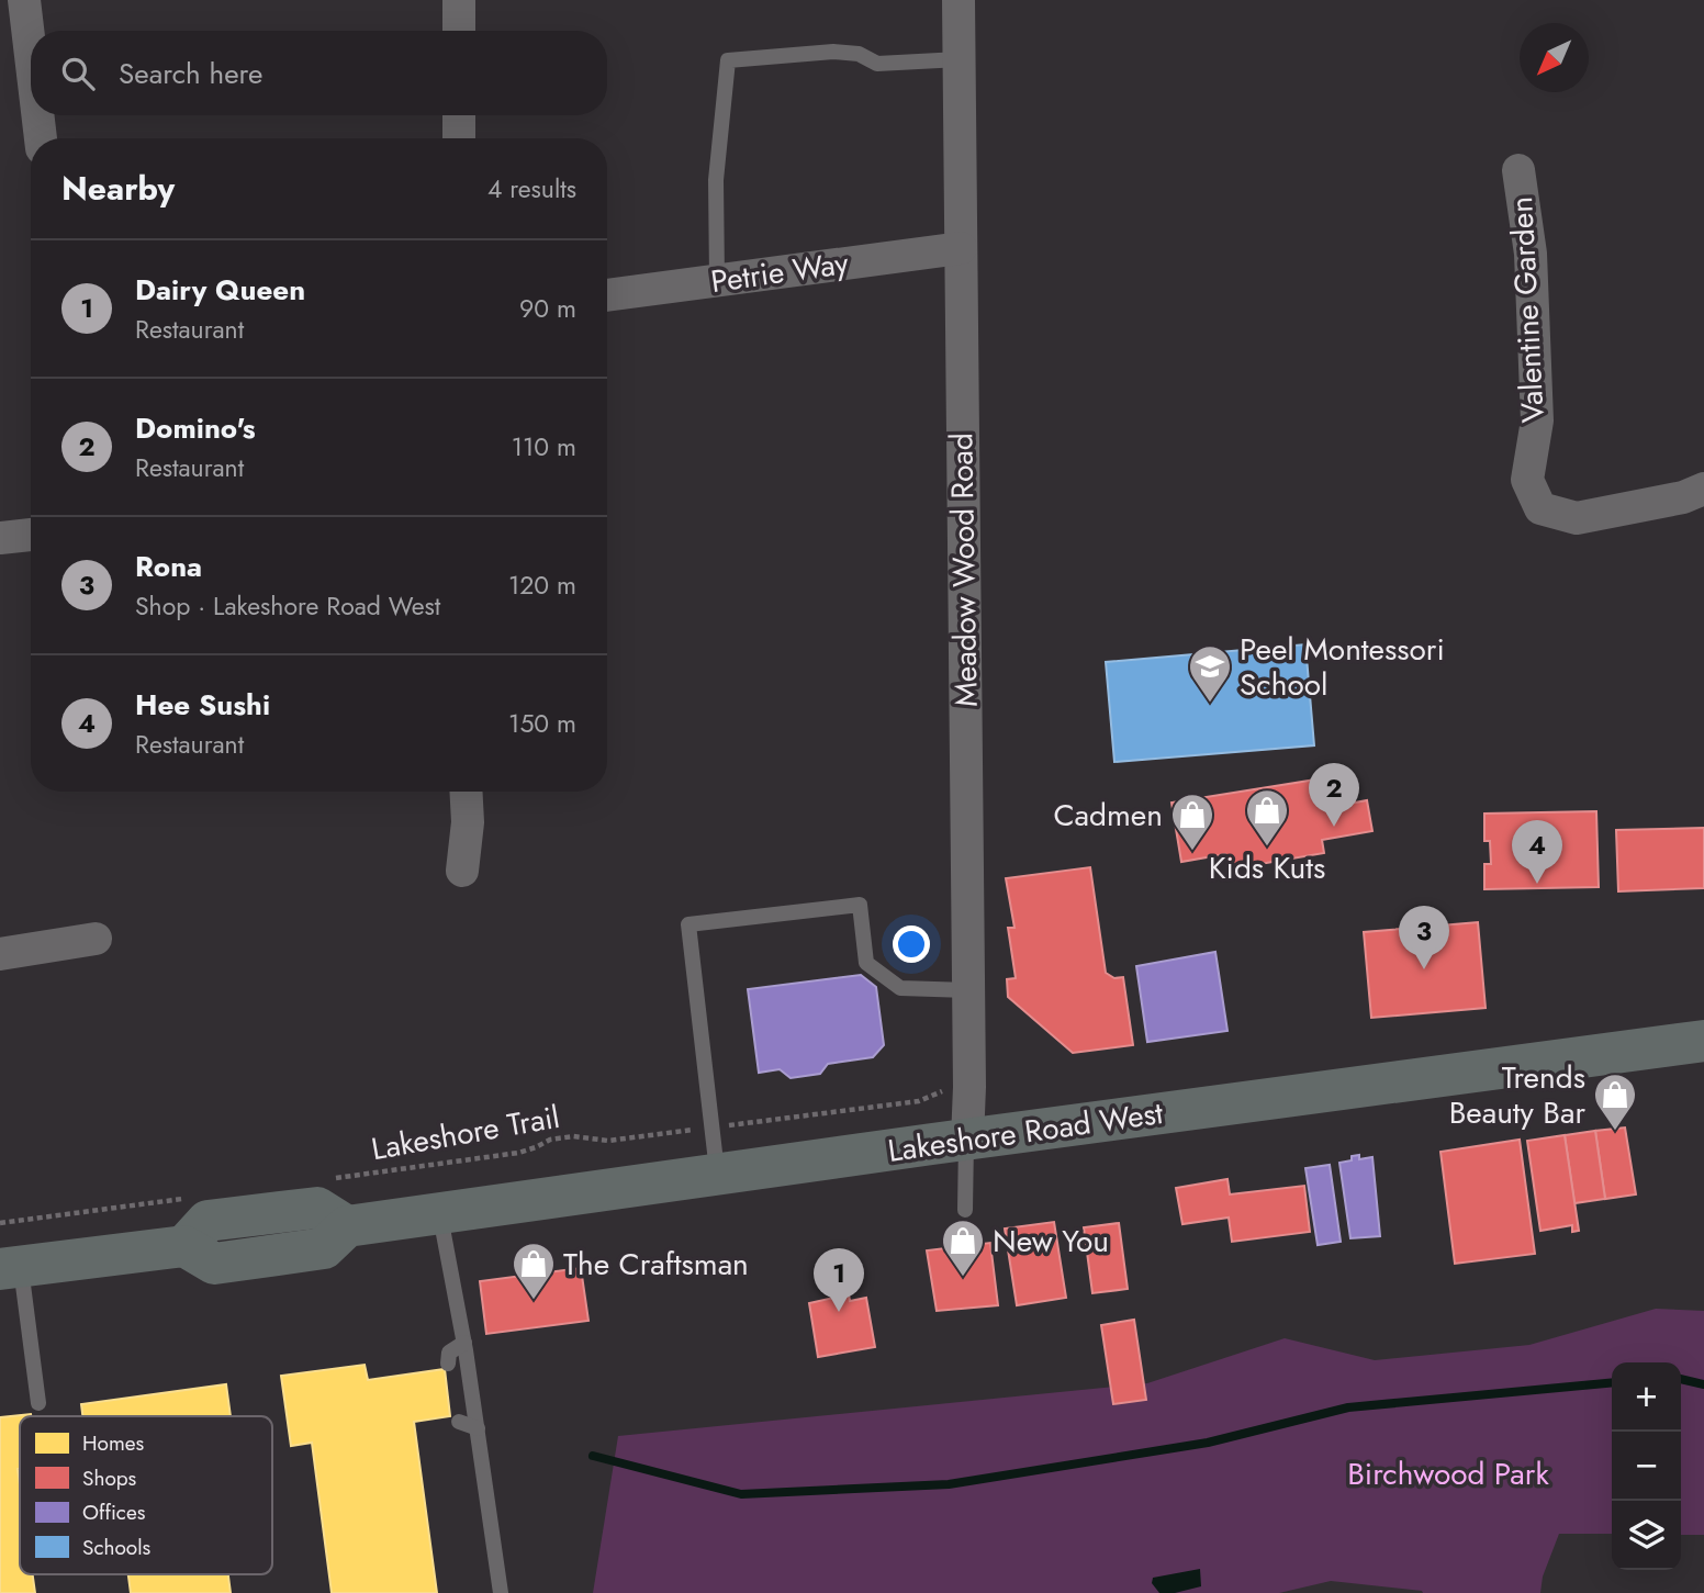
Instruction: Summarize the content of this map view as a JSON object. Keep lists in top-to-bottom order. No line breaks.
{"streets":{"main road":["Lakeshore Road West"],"street":["Petrie Way","Valentine Garden","Meadow Wood Road"],"path":["Lakeshore Trail"]},"crossings":[["Petrie Way","Meadow Wood Road"],["Meadow Wood Road","Lakeshore Road West"]],"parks":["Birchwood Park"],"places":{"school or university":["Peel Montessori School"],"shop":["Kids Kuts","Cadmen","Trends Beauty Bar","New You","The Craftsman"]},"legend":["Homes","Shops","Offices","Schools"],"north":"bottom left","page":{"search":"Search here","heading":["Nearby","4 results"],"list":[{"mark":"1","name":"Dairy Queen","note":"Restaurant","value":"90 m"},{"mark":"2","name":"Domino's","note":"Restaurant","value":"110 m"},{"mark":"3","name":"Rona","note":"Shop · Lakeshore Road West","value":"120 m"},{"mark":"4","name":"Hee Sushi","note":"Restaurant","value":"150 m"}],"pins":["2","4","3","1"],"map_buttons":["+","−"]}}
